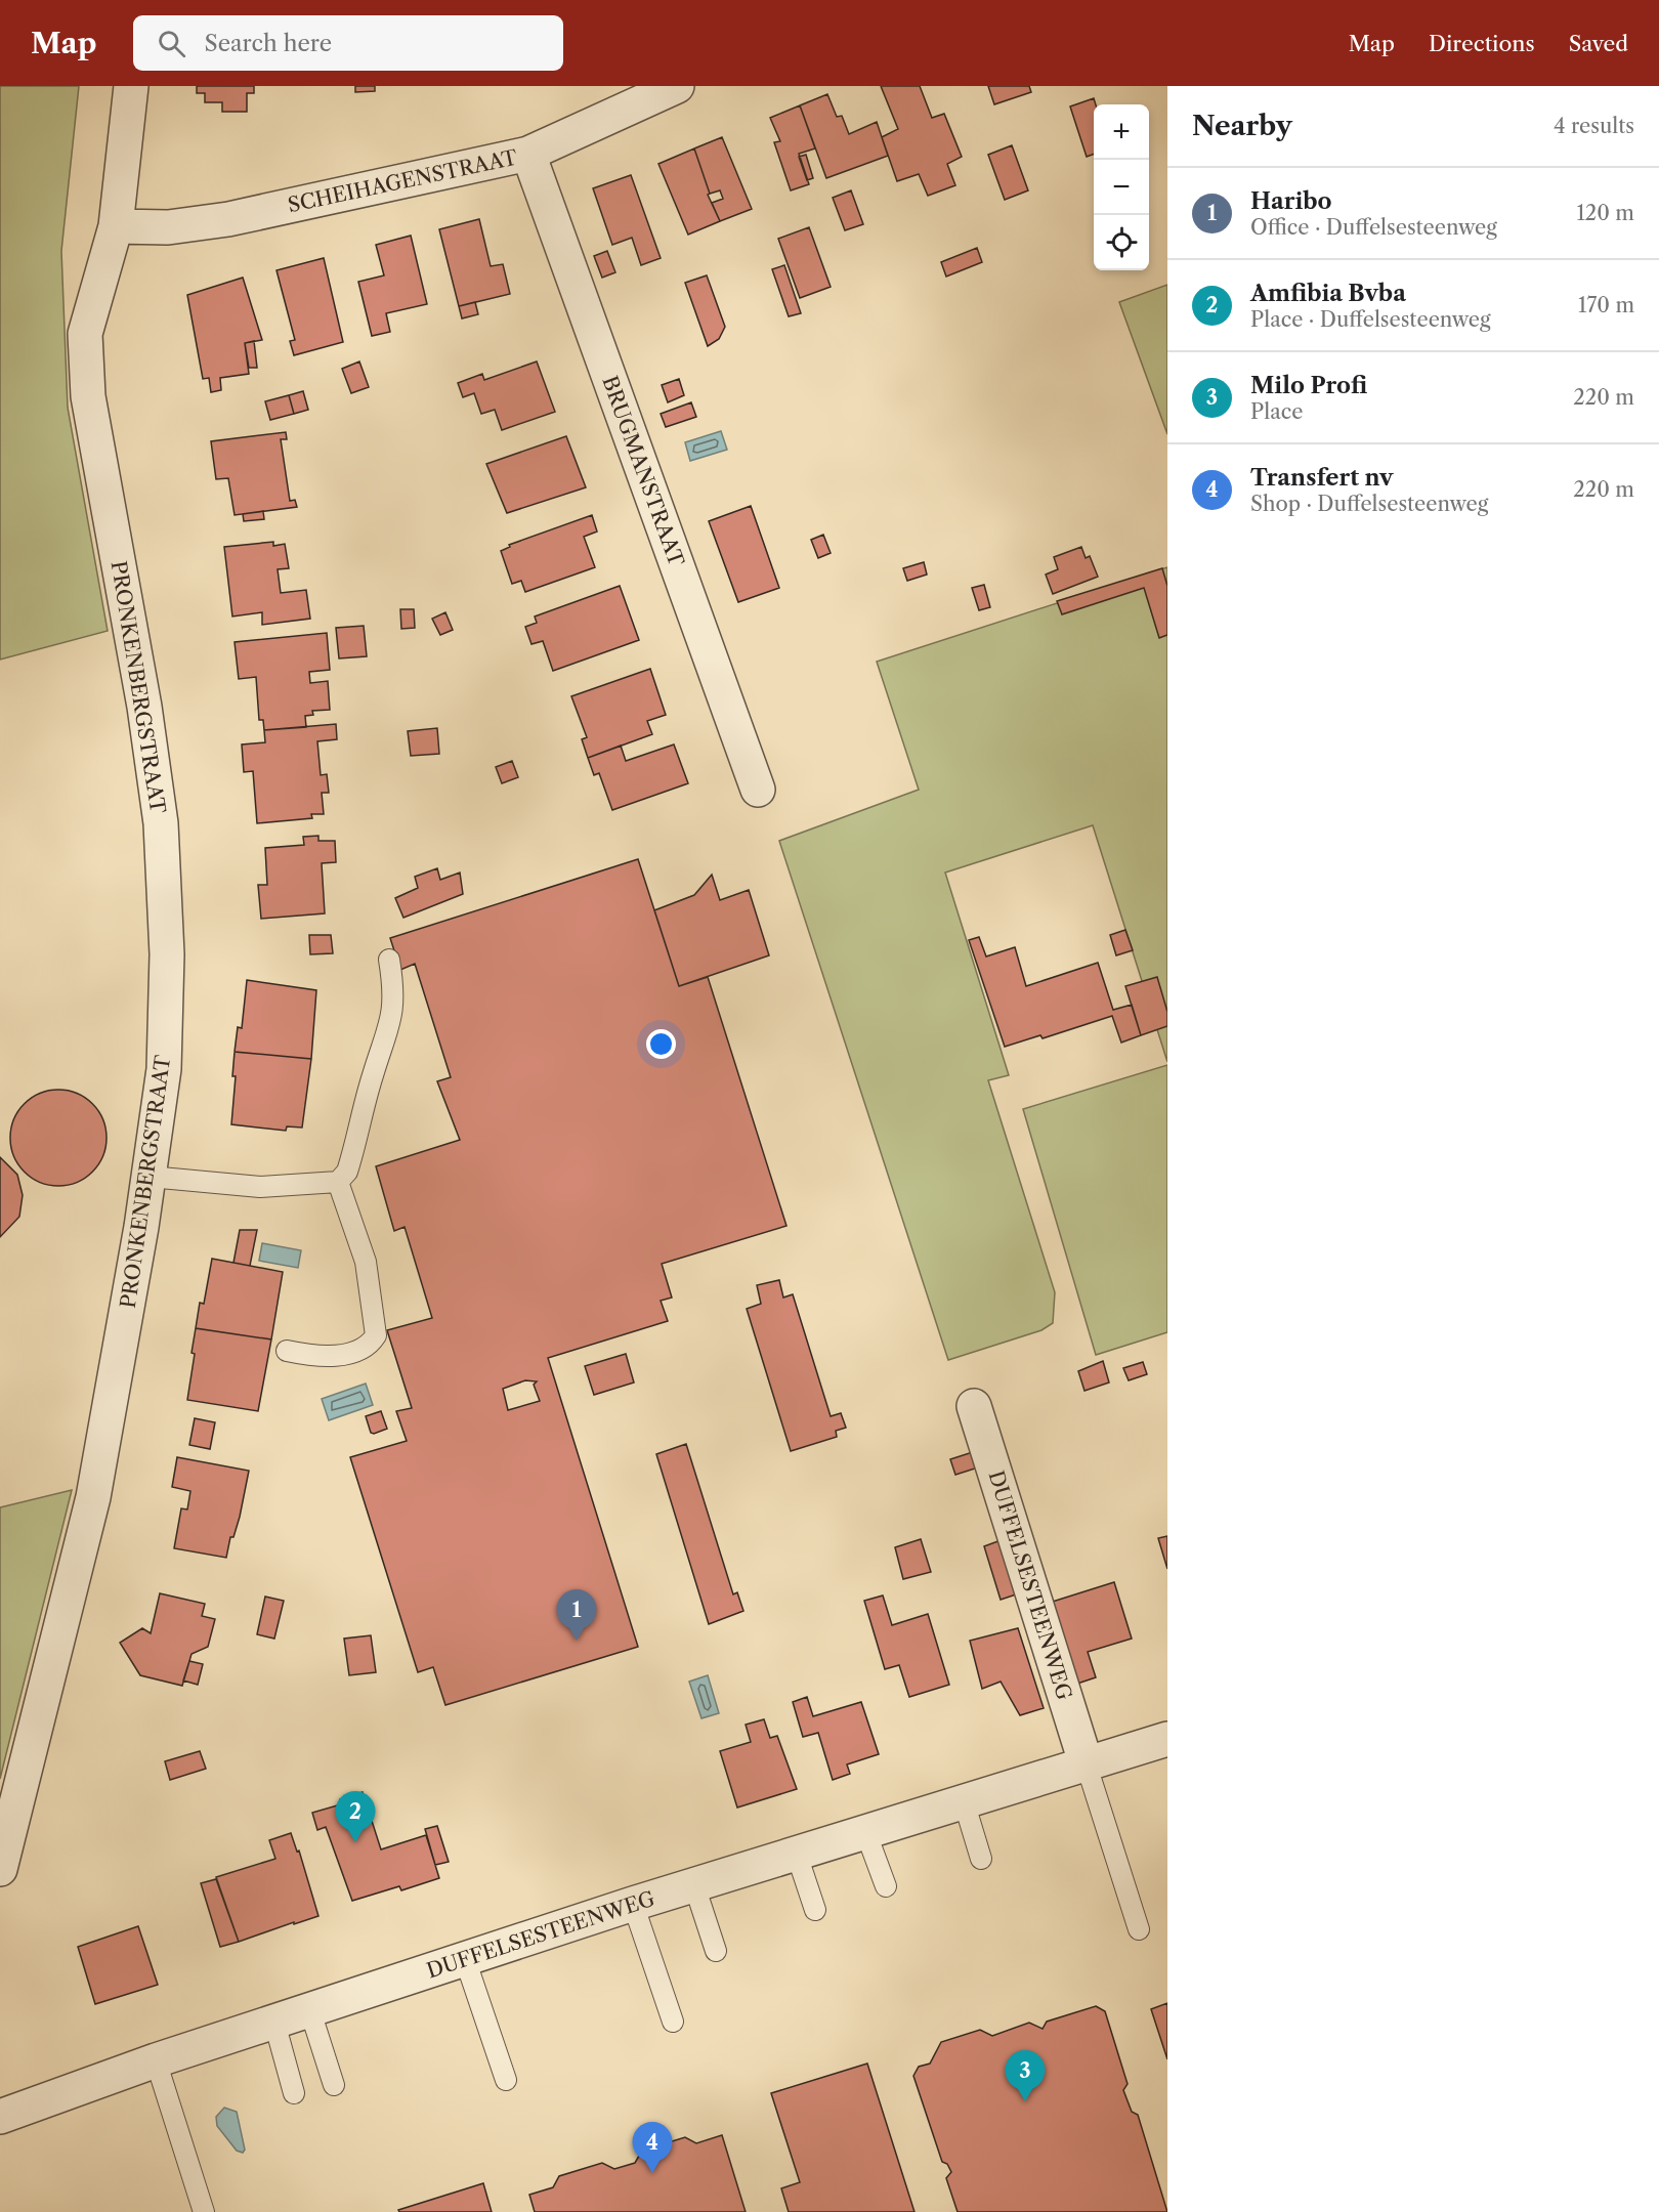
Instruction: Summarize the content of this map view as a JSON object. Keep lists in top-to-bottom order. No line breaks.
{"streets":{"street":["SCHEIHAGENSTRAAT","BRUGMANSTRAAT","PRONKENBERGSTRAAT","DUFFELSESTEENWEG"]},"crossings":[["SCHEIHAGENSTRAAT","BRUGMANSTRAAT"],["SCHEIHAGENSTRAAT","PRONKENBERGSTRAAT"]],"page":{"header":"Map","search":"Search here","nav":["Map","Directions","Saved"],"heading":["Nearby","4 results"],"map_buttons":["+","−"],"list":[{"mark":"1","name":"Haribo","note":"Office · Duffelsesteenweg","value":"120 m"},{"mark":"2","name":"Amfibia Bvba","note":"Place · Duffelsesteenweg","value":"170 m"},{"mark":"3","name":"Milo Profi","note":"Place","value":"220 m"},{"mark":"4","name":"Transfert nv","note":"Shop · Duffelsesteenweg","value":"220 m"}],"pins":["1","2","3","4"]}}
